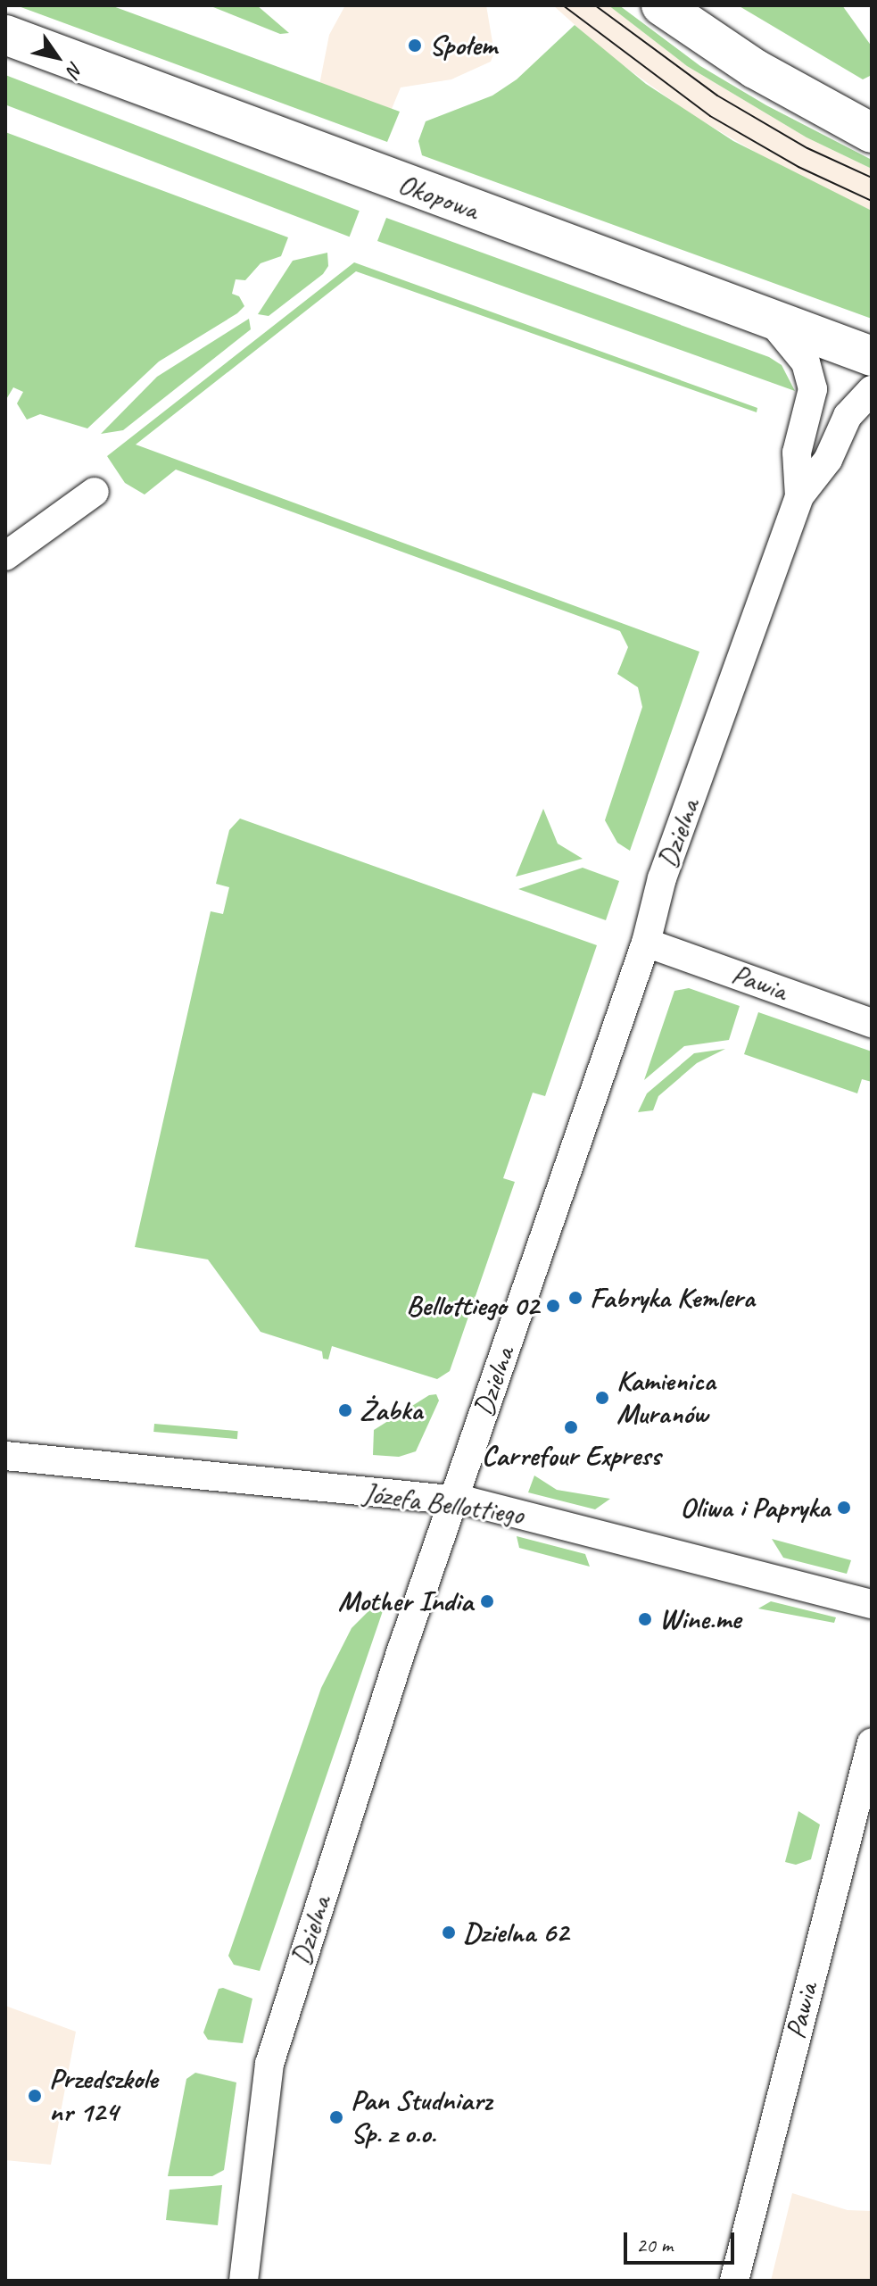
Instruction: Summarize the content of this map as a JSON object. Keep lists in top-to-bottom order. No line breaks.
{"streets":{"main road":["Okopowa"],"street":["Dzielna","Pawia","Józefa Bellottiego"]},"crossings":[["Okopowa","Dzielna"],["Dzielna","Pawia"],["Dzielna","Józefa Bellottiego"]],"places":["Społem","Fabryka Kemlera","Bellottiego 02","Kamienica Muranów","Żabka","Carrefour Express","Oliwa i Papryka","Mother India","Wine.me","Dzielna 62","Przedszkole nr 124","Pan Studniarz Sp. z o.o."],"scale_bar":"20 m","north":"bottom right"}
